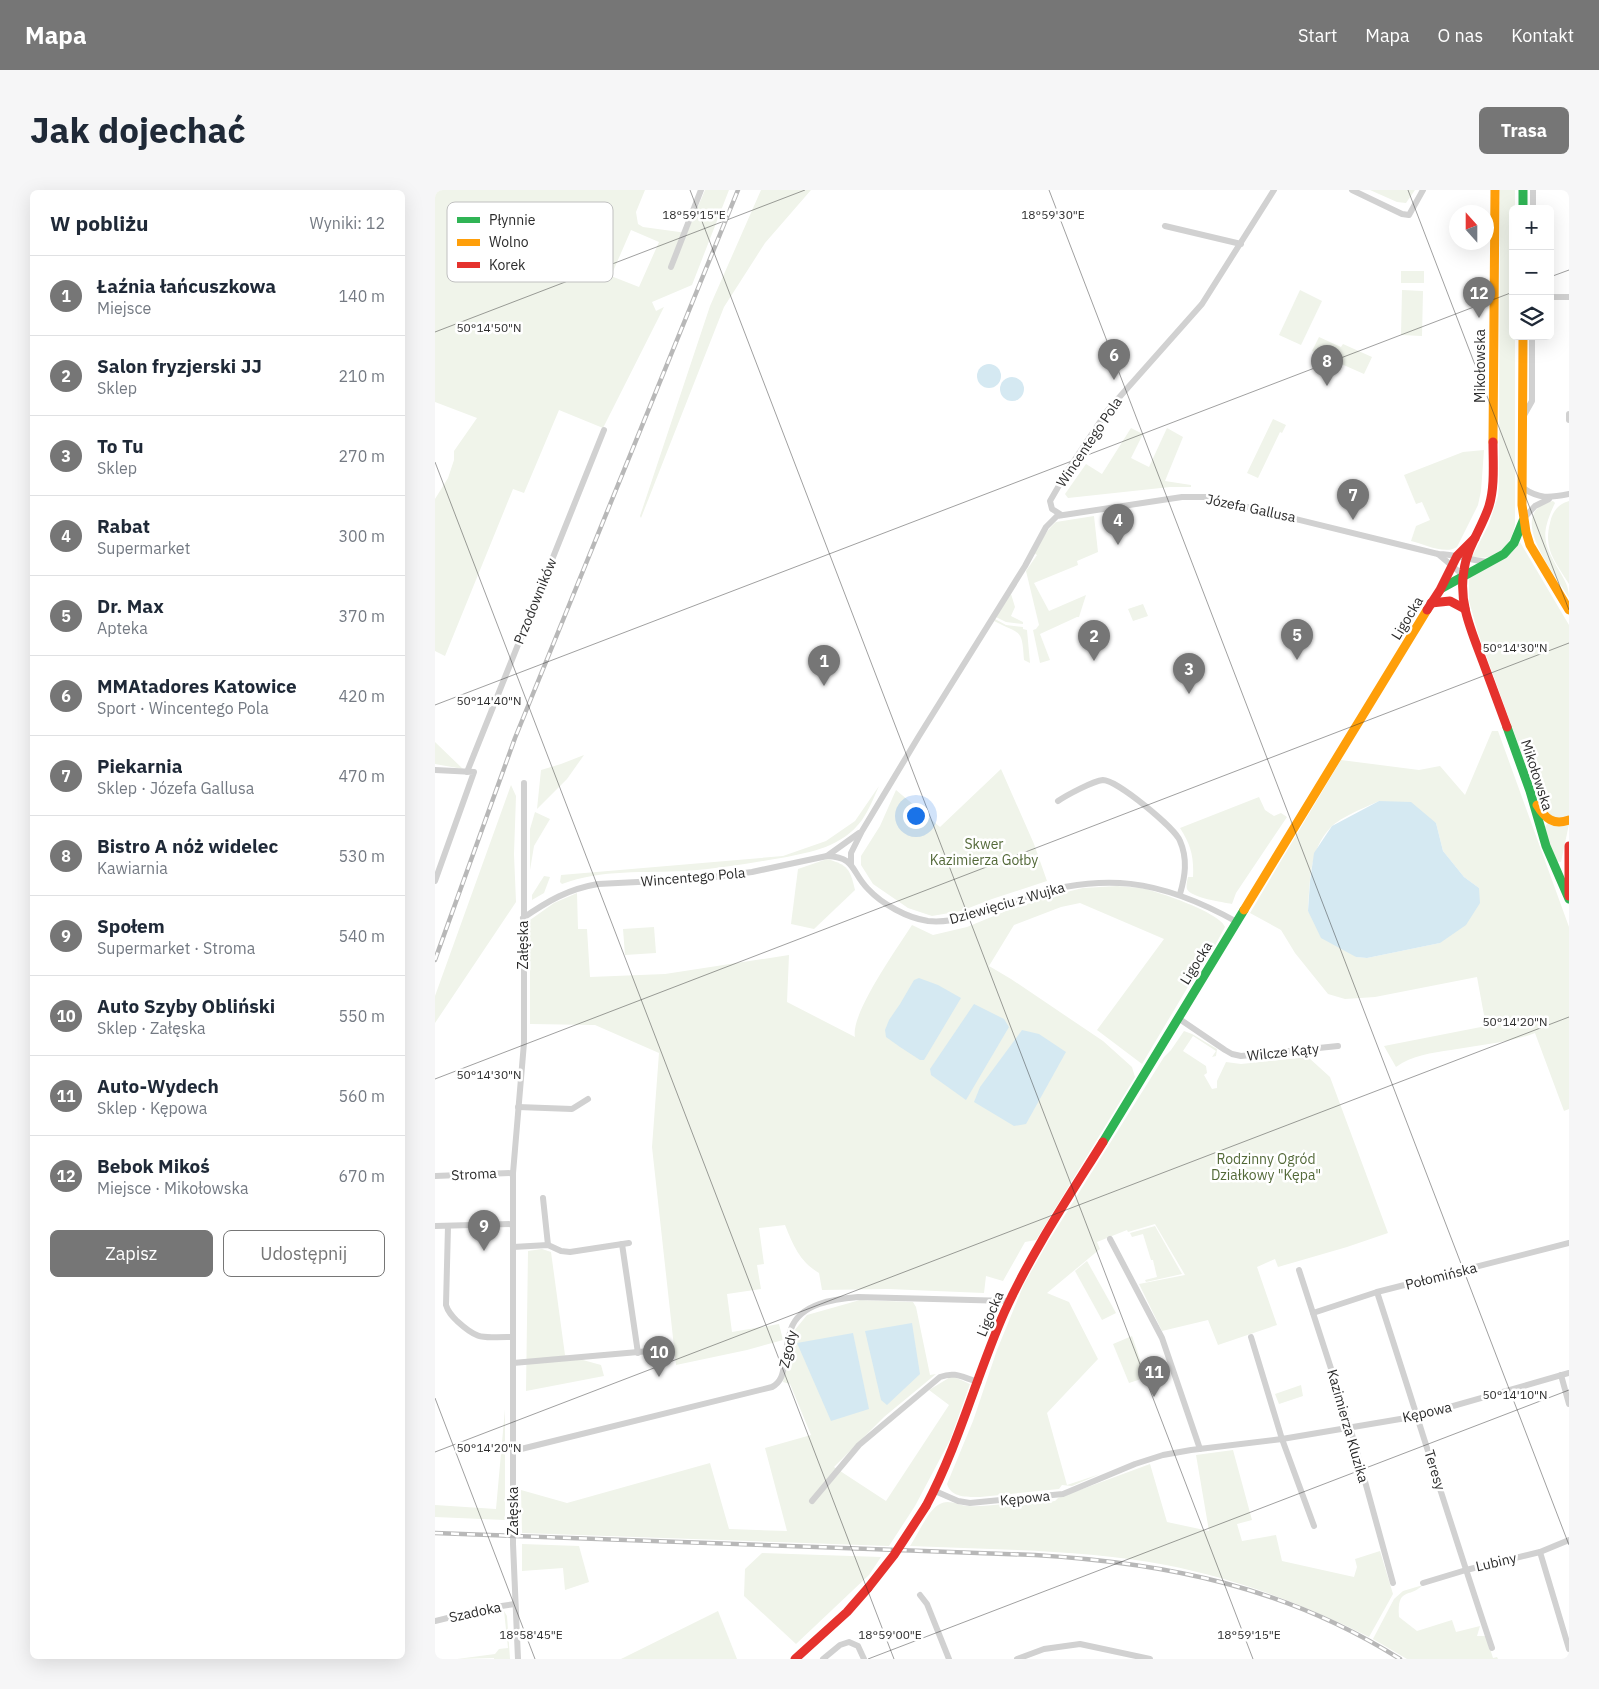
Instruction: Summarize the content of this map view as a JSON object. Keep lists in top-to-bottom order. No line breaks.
{"streets":{"street":["Mikołowska","Wincentego Pola","Józefa Gallusa","Przodowników","Ligocka","Dziewięciu z Wujka","Załęska","Wilcze Kąty","Stroma","Połomińska","Zgody","Kępowa","Kazimierza Kluzika","Teresy","Lubiny","Szadoka"]},"crossings":[["Mikołowska","Józefa Gallusa"],["Mikołowska","Ligocka"],["Wincentego Pola","Józefa Gallusa"],["Wincentego Pola","Dziewięciu z Wujka"],["Wincentego Pola","Załęska"],["Józefa Gallusa","Ligocka"],["Ligocka","Dziewięciu z Wujka"],["Ligocka","Wilcze Kąty"],["Ligocka","Zgody"],["Ligocka","Kępowa"],["Załęska","Stroma"],["Załęska","Zgody"],["Załęska","Szadoka"],["Połomińska","Kazimierza Kluzika"],["Połomińska","Teresy"],["Kępowa","Kazimierza Kluzika"],["Kępowa","Teresy"],["Teresy","Lubiny"]],"parks":["Skwer Kazimierza Gołby","Rodzinny Ogród Działkowy \"Kępa\""],"legend":["Płynnie","Wolno","Korek"],"north":"top","page":{"header":"Mapa","nav":["Start","Mapa","O nas","Kontakt"],"title":"Jak dojechać","buttons":["Trasa",["Zapisz","Udostępnij"]],"heading":["W pobliżu","Wyniki: 12"],"map_buttons":["+","−"],"list":[{"mark":"1","name":"Łaźnia łańcuszkowa","note":"Miejsce","value":"140 m"},{"mark":"2","name":"Salon fryzjerski JJ","note":"Sklep","value":"210 m"},{"mark":"3","name":"To Tu","note":"Sklep","value":"270 m"},{"mark":"4","name":"Rabat","note":"Supermarket","value":"300 m"},{"mark":"5","name":"Dr. Max","note":"Apteka","value":"370 m"},{"mark":"6","name":"MMAtadores Katowice","note":"Sport · Wincentego Pola","value":"420 m"},{"mark":"7","name":"Piekarnia","note":"Sklep · Józefa Gallusa","value":"470 m"},{"mark":"8","name":"Bistro A nóż widelec","note":"Kawiarnia","value":"530 m"},{"mark":"9","name":"Społem","note":"Supermarket · Stroma","value":"540 m"},{"mark":"10","name":"Auto Szyby Obliński","note":"Sklep · Załęska","value":"550 m"},{"mark":"11","name":"Auto-Wydech","note":"Sklep · Kępowa","value":"560 m"},{"mark":"12","name":"Bebok Mikoś","note":"Miejsce · Mikołowska","value":"670 m"}],"pins":["12","6","8","7","4","5","2","1","3","9","10","11"]},"coordinates":["18°59'30\"E","18°59'15\"E","50°14'50\"N","50°14'30\"N","50°14'40\"N","50°14'20\"N","50°14'10\"N","18°58'45\"E","18°59'00\"E"]}
